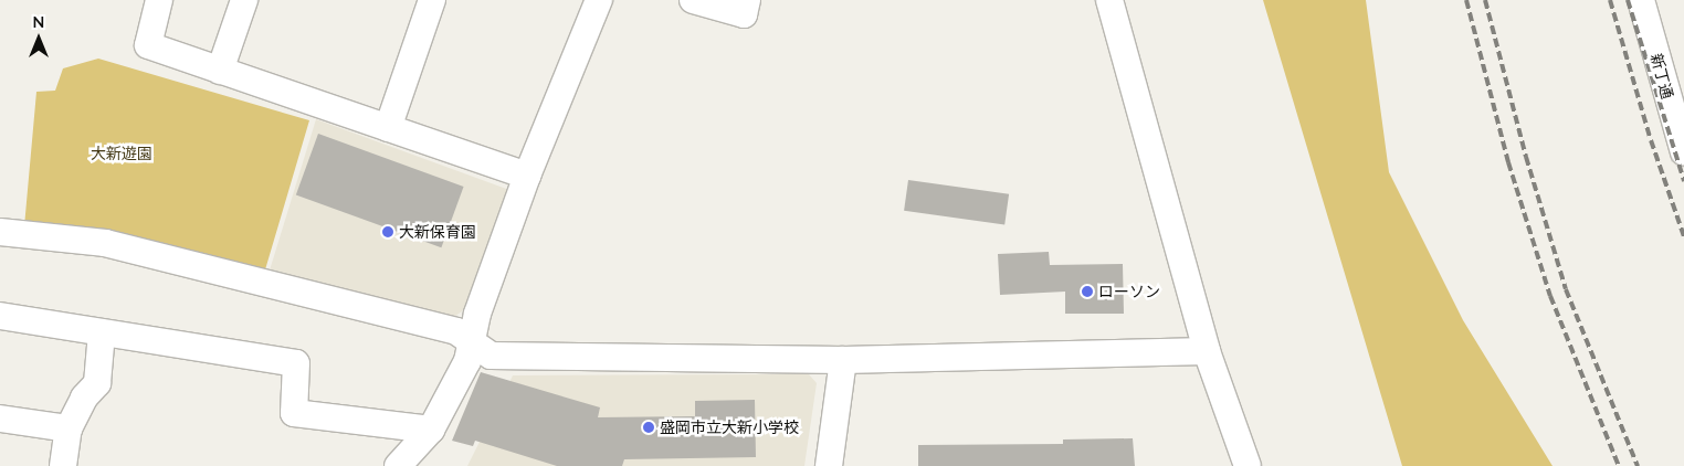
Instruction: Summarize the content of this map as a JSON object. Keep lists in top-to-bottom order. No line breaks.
{"streets":{"street":["新丁通"]},"parks":["大新遊園"],"places":["大新保育園","ローソン","盛岡市立大新小学校"],"north":"top"}
